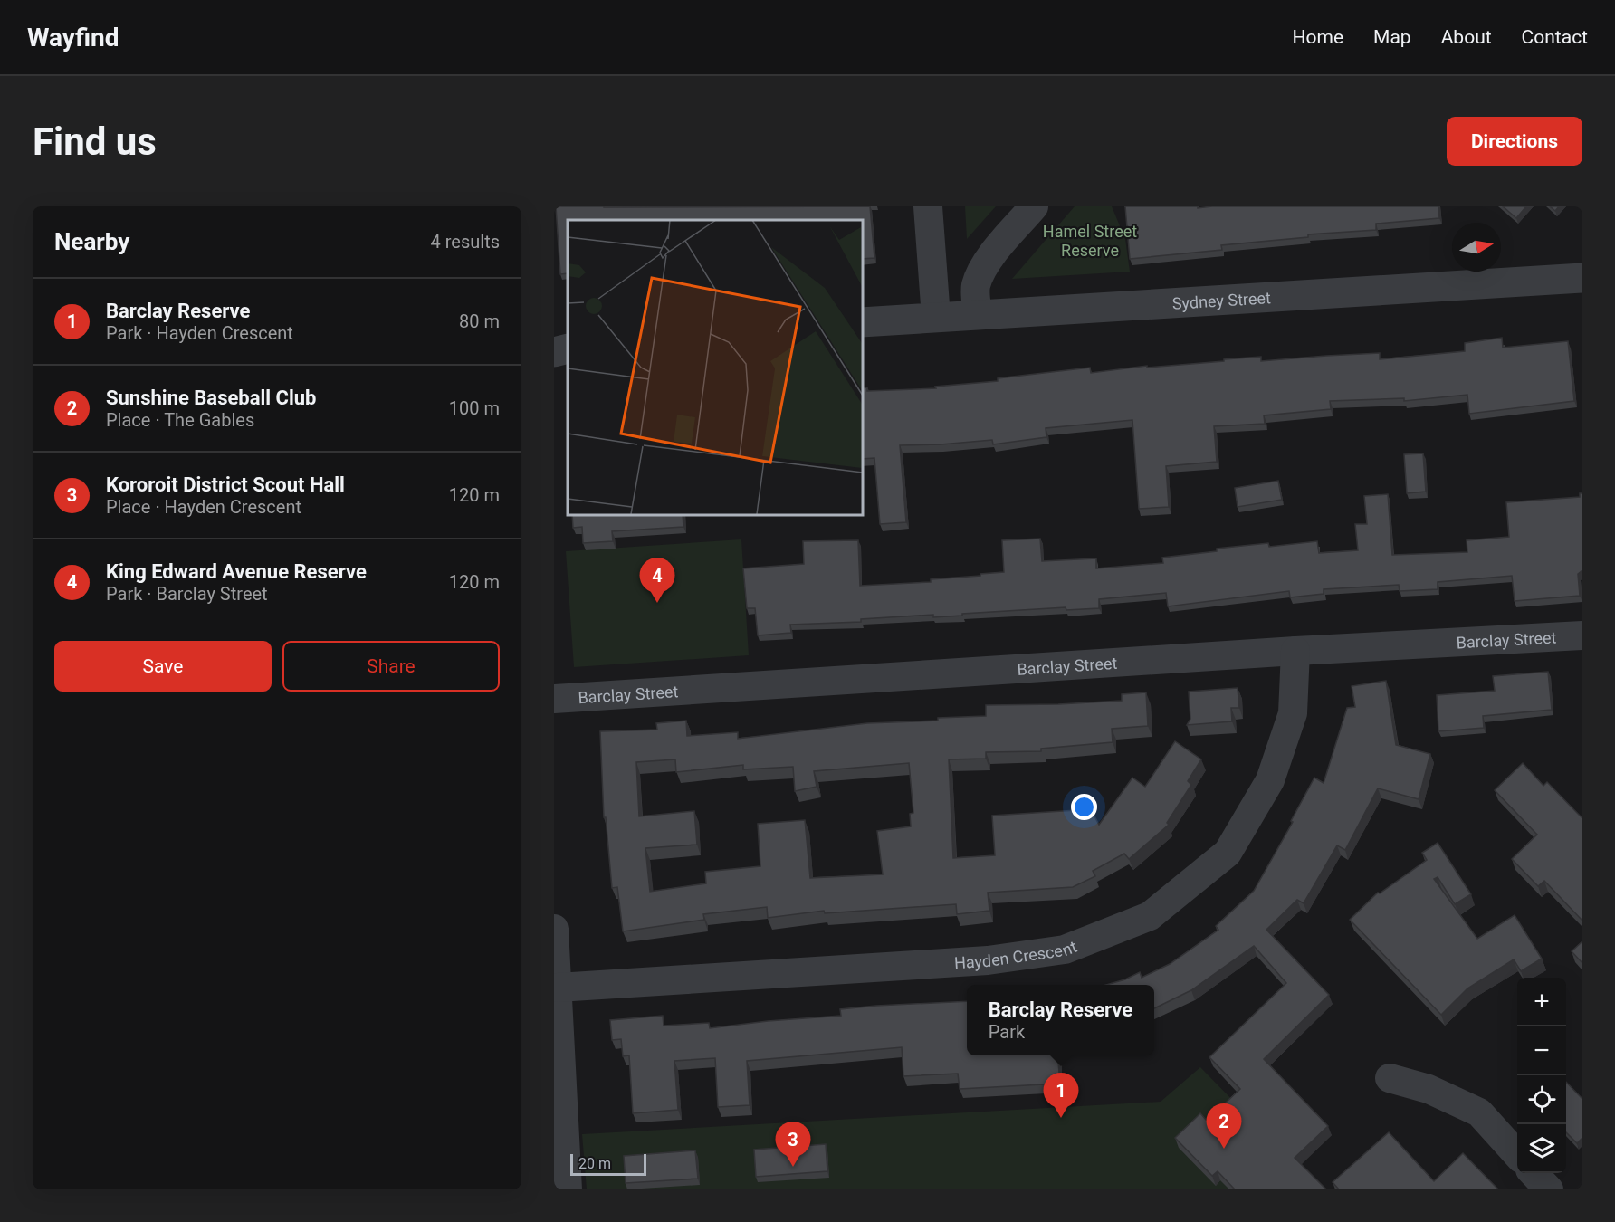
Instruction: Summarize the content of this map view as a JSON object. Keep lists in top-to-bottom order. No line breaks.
{"streets":{"street":["Sydney Street","Barclay Street","Hayden Crescent"]},"crossings":[["Barclay Street","Hayden Crescent"]],"parks":["Hamel Street Reserve"],"scale_bar":"20 m","north":"right","page":{"header":"Wayfind","nav":["Home","Map","About","Contact"],"buttons":["Directions",["Save","Share"]],"title":"Find us","heading":["Nearby","4 results"],"list":[{"mark":"1","name":"Barclay Reserve","note":"Park · Hayden Crescent","value":"80 m"},{"mark":"2","name":"Sunshine Baseball Club","note":"Place · The Gables","value":"100 m"},{"mark":"3","name":"Kororoit District Scout Hall","note":"Place · Hayden Crescent","value":"120 m"},{"mark":"4","name":"King Edward Avenue Reserve","note":"Park · Barclay Street","value":"120 m"}],"pins":["4","1","2","3"],"map_buttons":["+","−"],"popup":["Barclay Reserve","Park"],"scale":"20 m"}}
